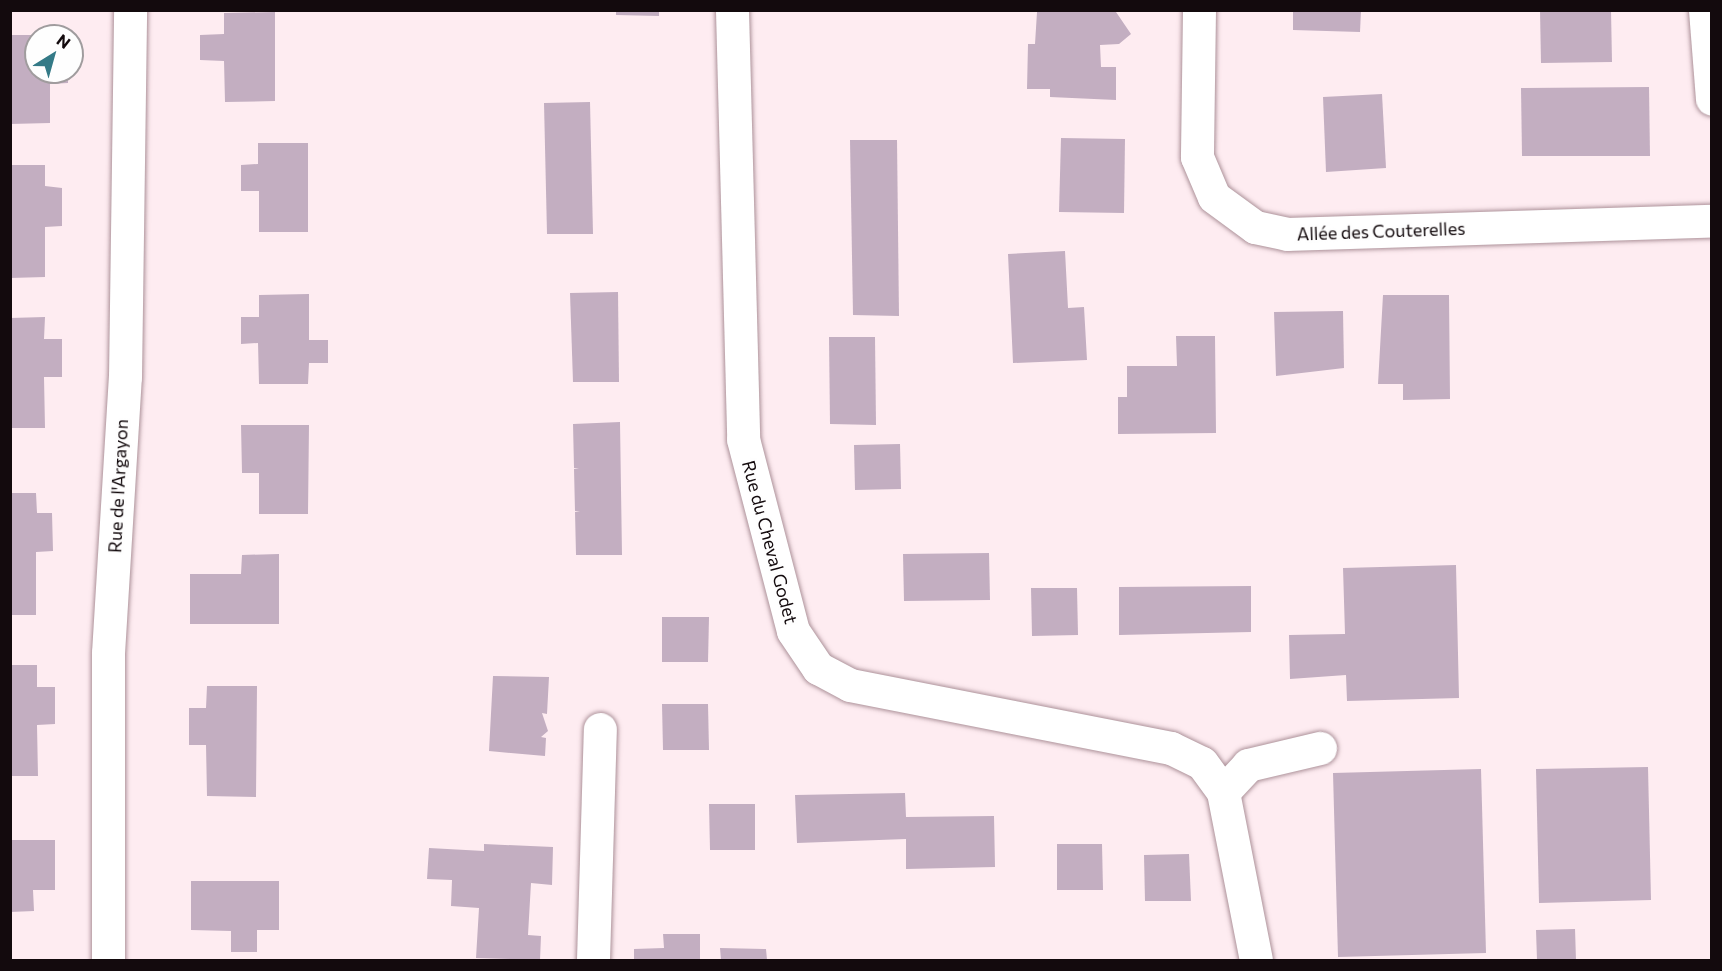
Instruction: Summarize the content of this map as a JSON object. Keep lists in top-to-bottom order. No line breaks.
{"streets":{"street":["Allée des Couterelles","Rue de l'Argayon","Rue du Cheval Godet"]},"north":"top right"}
